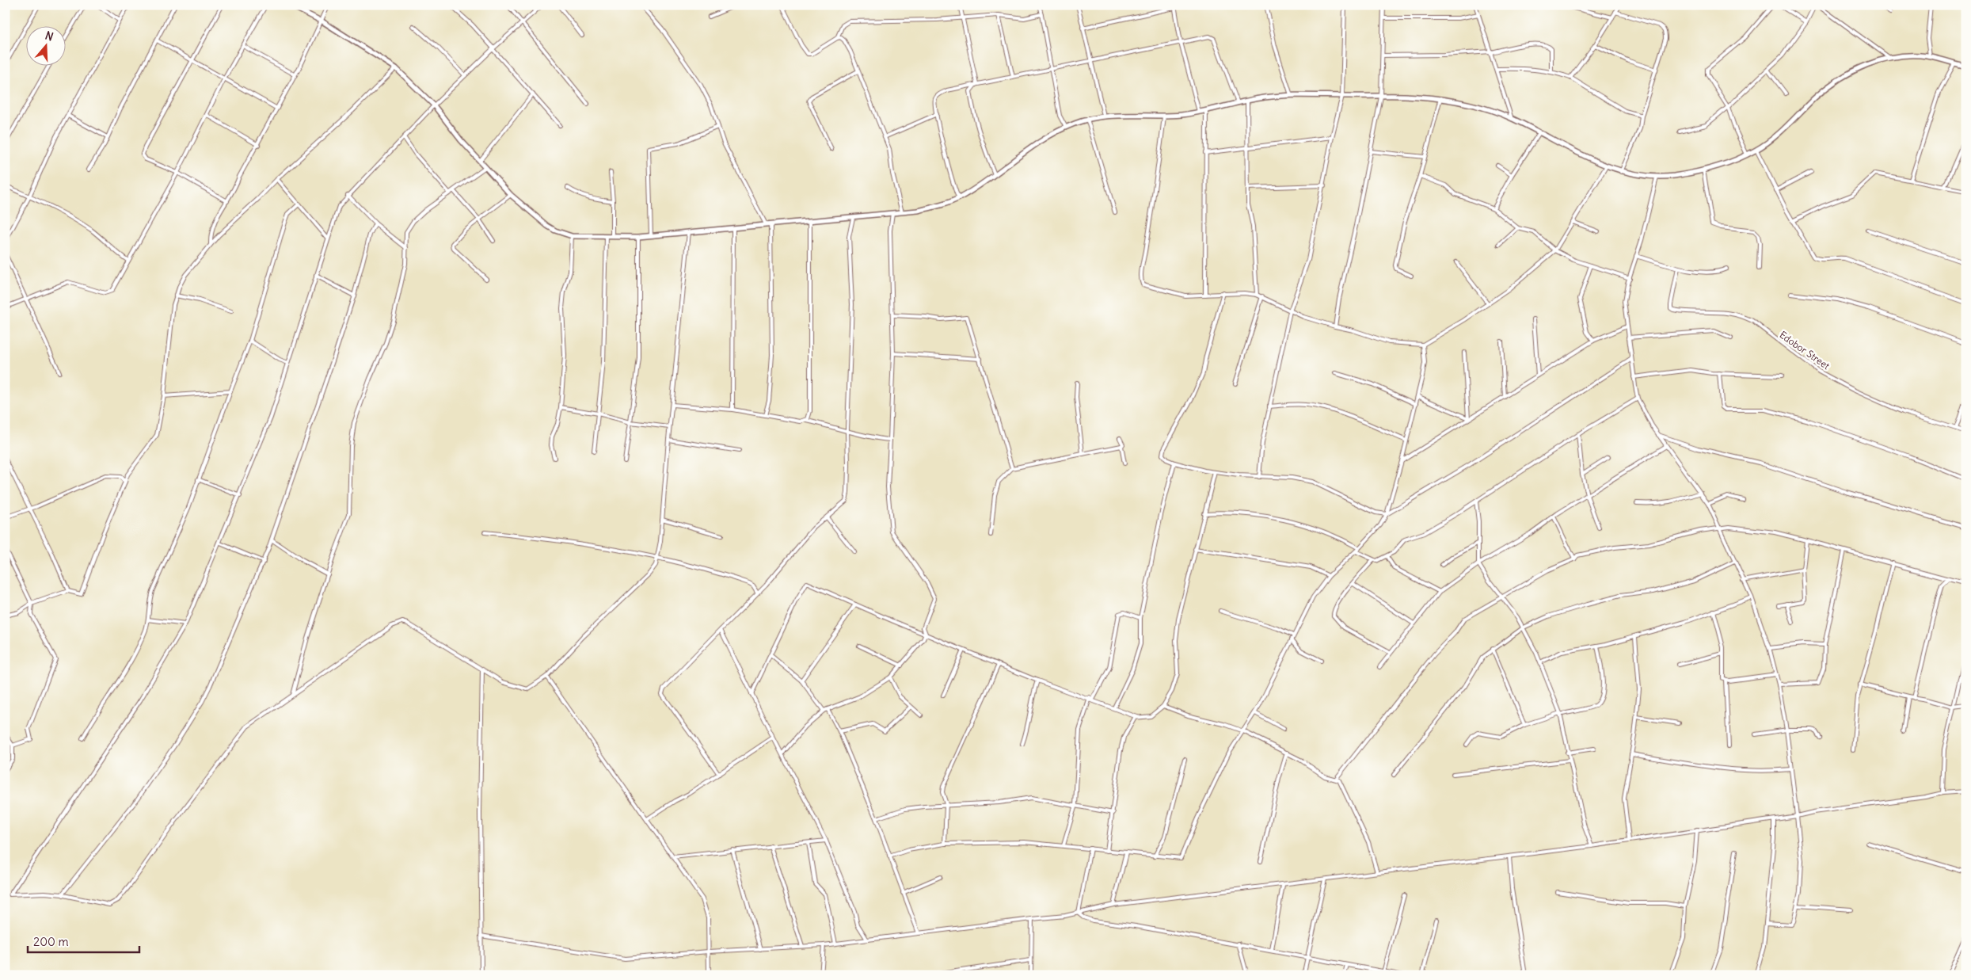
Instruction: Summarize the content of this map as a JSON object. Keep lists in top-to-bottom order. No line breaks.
{"streets":{"street":["Edobor Street"]},"scale_bar":"200 m","north":"top"}
